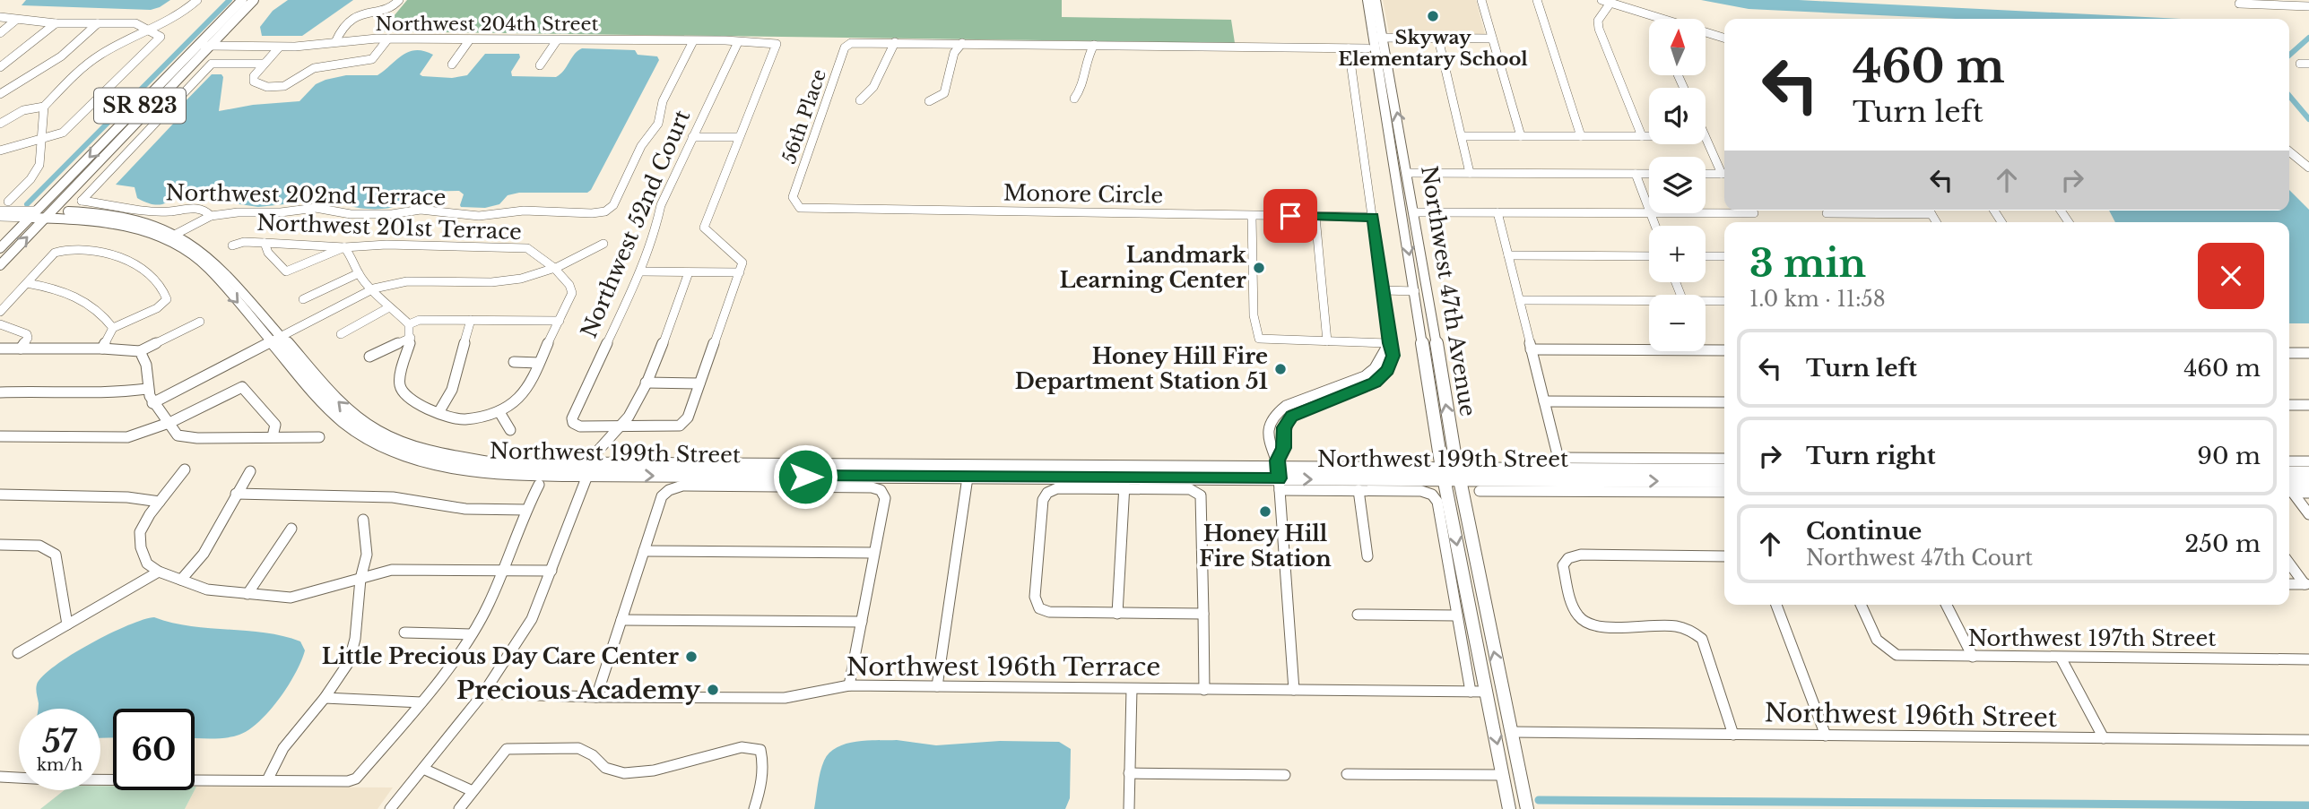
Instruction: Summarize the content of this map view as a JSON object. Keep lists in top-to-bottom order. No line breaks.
{"streets":{"main road":["SR 823","Northwest 47th Avenue","Northwest 199th Street"],"street":["Northwest 204th Street","56th Place","Monore Circle","Northwest 202nd Terrace","Northwest 52nd Court","Northwest 201st Terrace","Northwest 197th Street","Northwest 196th Terrace","Northwest 196th Street"]},"crossings":[["Northwest 204th Street","SR 823"],["Northwest 204th Street","Northwest 202nd Terrace"],["Northwest 204th Street","Northwest 52nd Court"],["SR 823","Northwest 199th Street"],["56th Place","Monore Circle"],["Northwest 47th Avenue","Northwest 199th Street"],["Northwest 47th Avenue","Northwest 196th Terrace"],["Northwest 47th Avenue","Northwest 196th Street"]],"places":["Skyway Elementary School","Landmark Learning Center","Honey Hill Fire Department Station 51","Honey Hill Fire Station","Little Precious Day Care Center","Precious Academy"],"north":"top","page":{"map_buttons":["+","−"],"turn":["460 m","Turn left"],"heading":["3 min","1.0 km · 11:58"],"list":[{"name":"Turn left","value":"460 m"},{"name":"Turn right","value":"90 m"},{"name":"Continue","note":"Northwest 47th Court","value":"250 m"}],"speed":"57 km/h","limit":"60"}}
